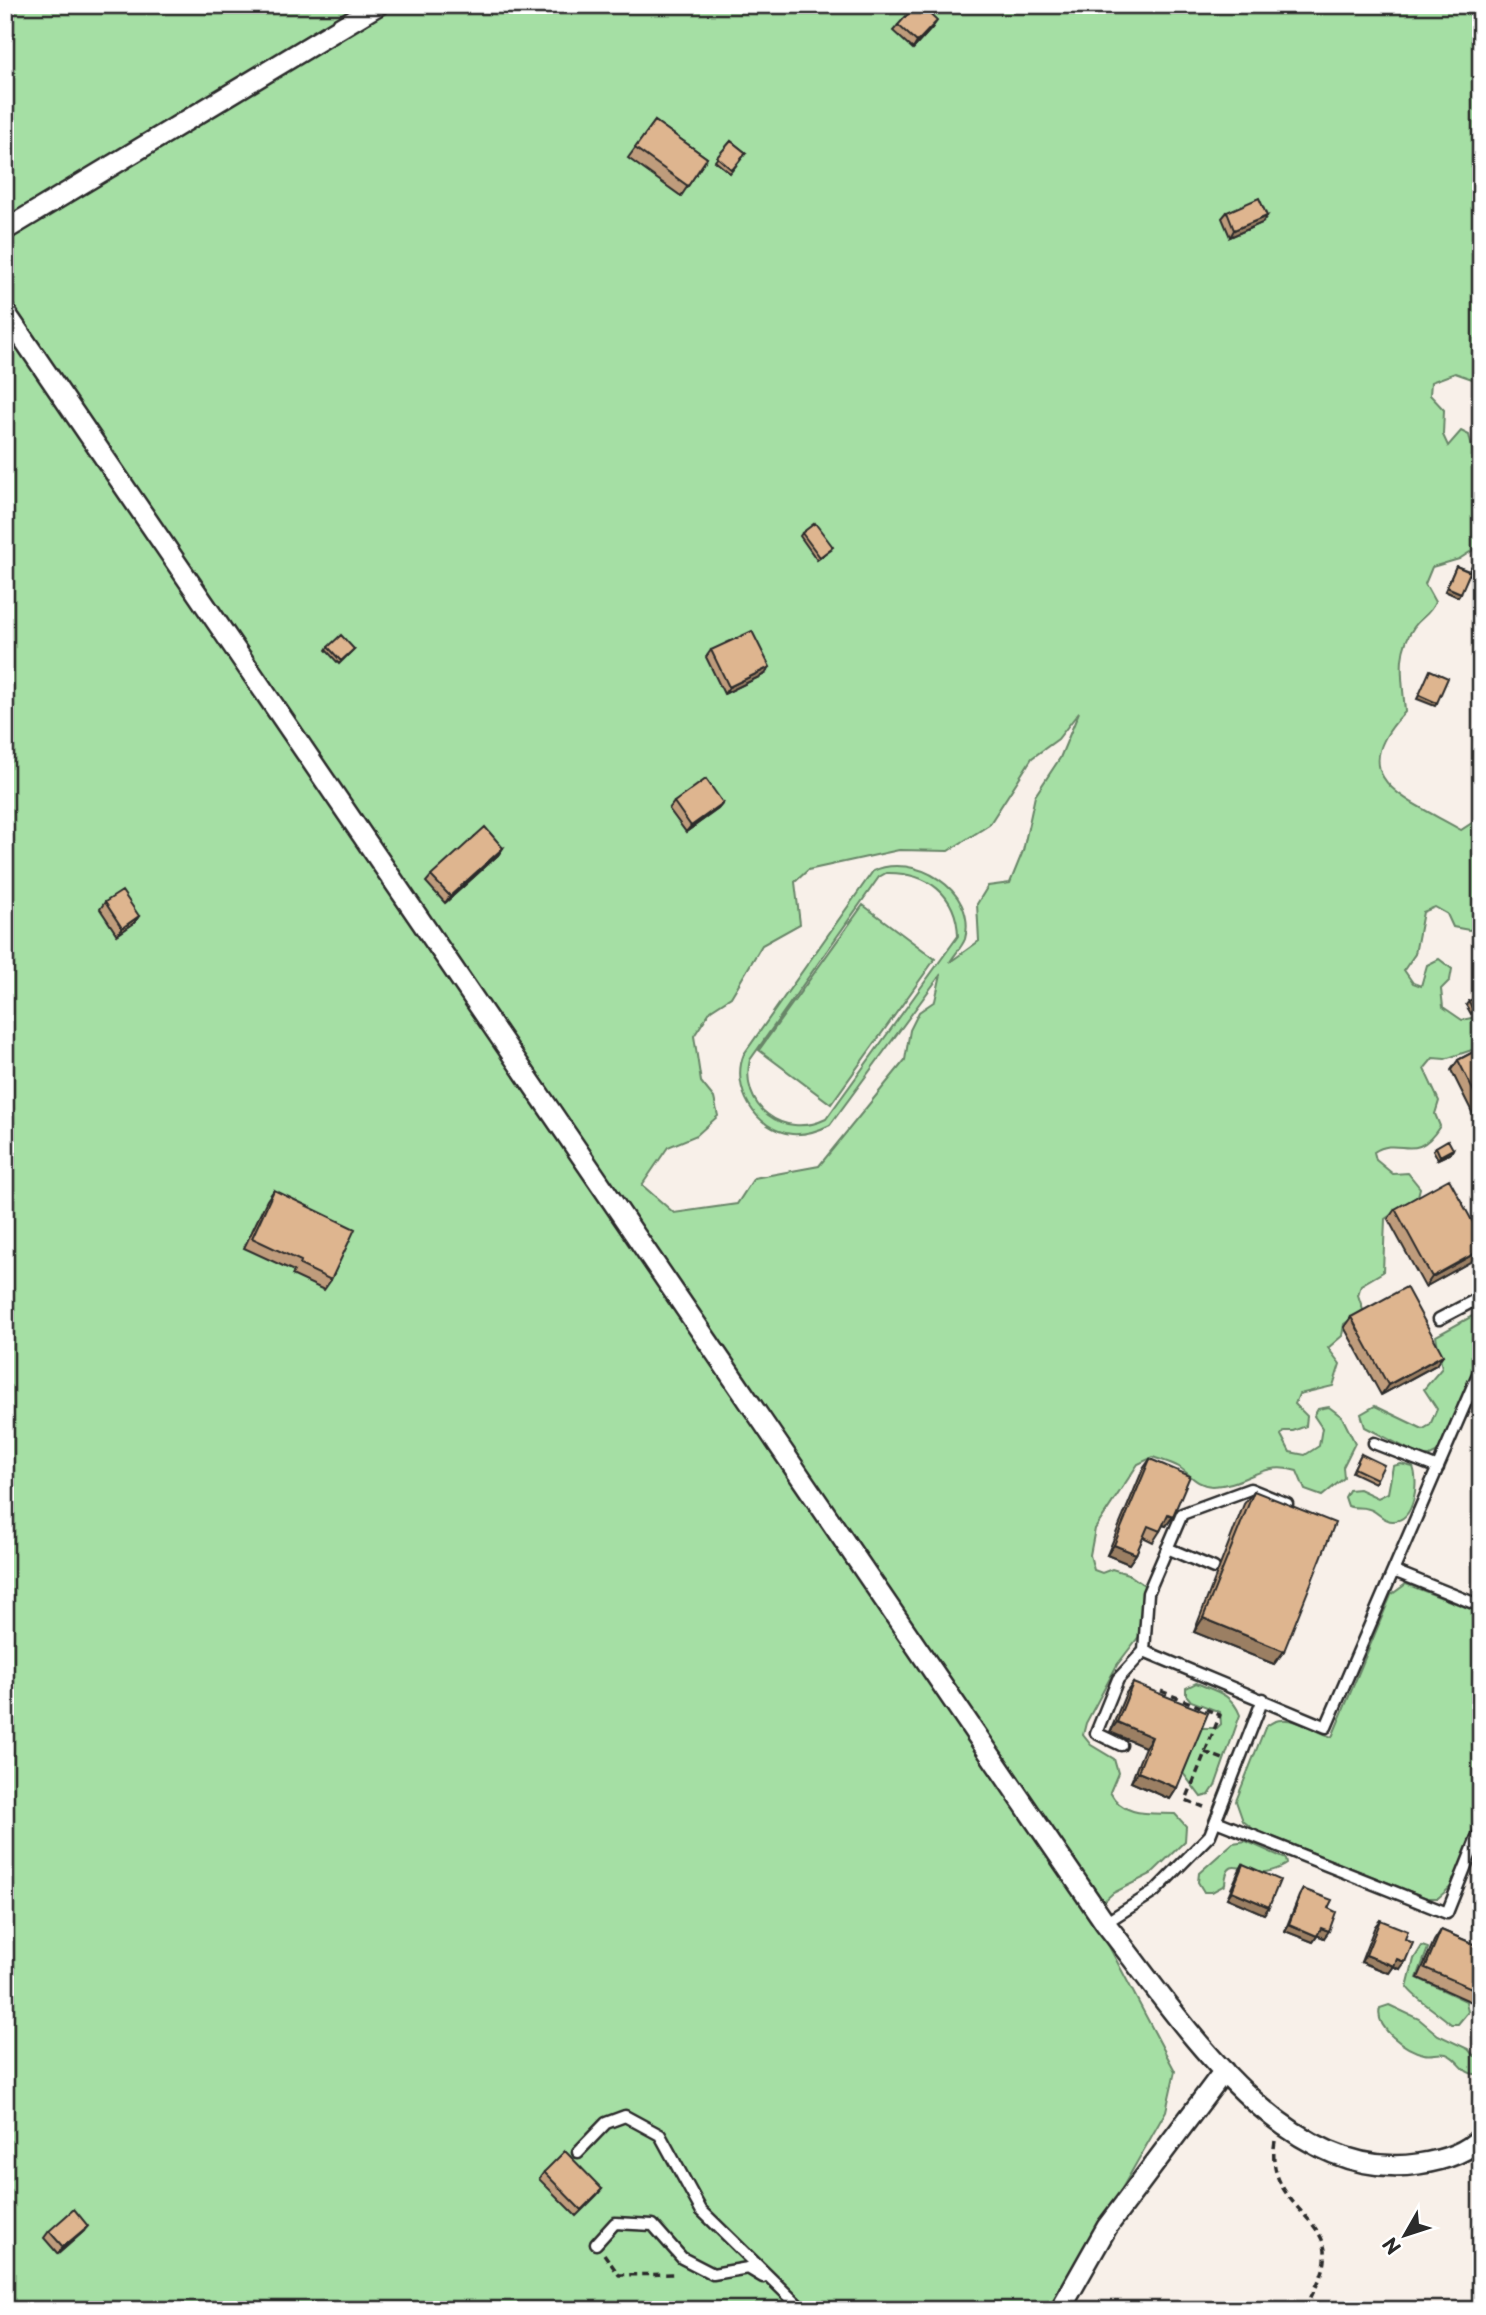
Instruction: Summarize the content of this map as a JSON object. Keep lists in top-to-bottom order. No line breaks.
{"north":"bottom left"}
